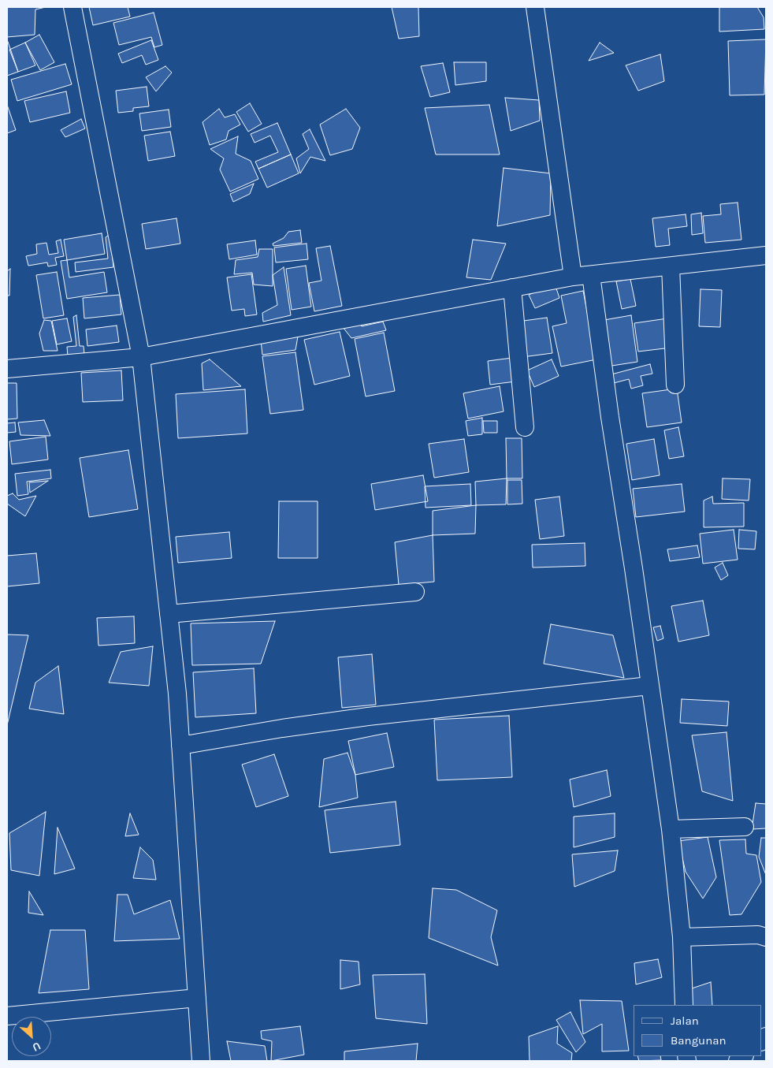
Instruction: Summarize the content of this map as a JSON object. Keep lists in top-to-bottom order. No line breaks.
{"legend":["Jalan","Bangunan"],"north":"bottom right"}
